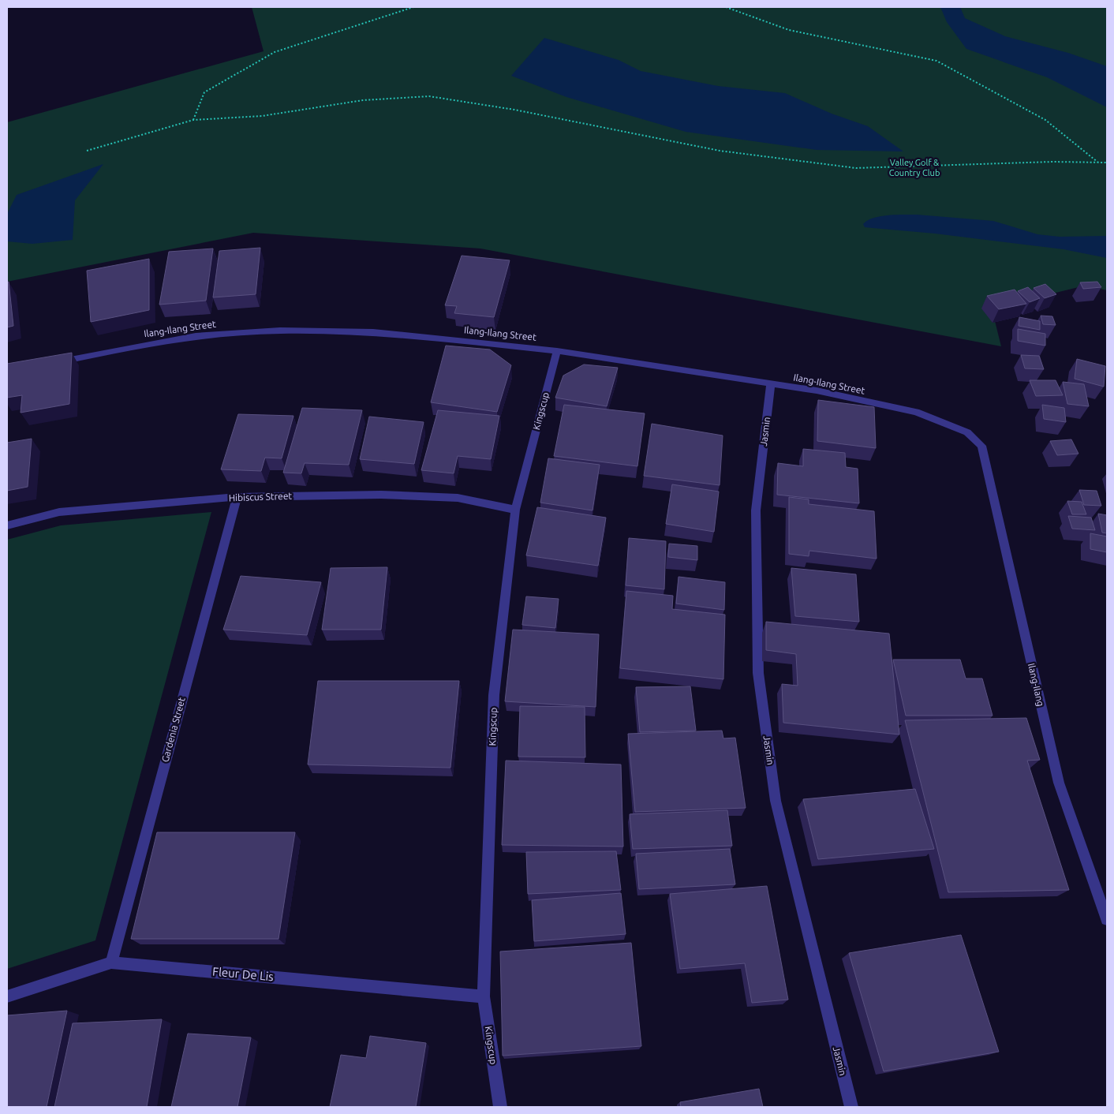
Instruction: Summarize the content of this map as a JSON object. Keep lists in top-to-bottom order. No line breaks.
{"streets":{"street":["Ilang-Ilang Street","Kingscup","Jasmin","Hibiscus Street","Ilang-Ilang","Gardenia Street","Fleur De Lis"]},"crossings":[["Ilang-Ilang Street","Kingscup"],["Ilang-Ilang Street","Jasmin"],["Ilang-Ilang Street","Ilang-Ilang"],["Kingscup","Hibiscus Street"],["Kingscup","Fleur De Lis"],["Hibiscus Street","Gardenia Street"],["Gardenia Street","Fleur De Lis"]],"parks":["Valley Golf & Country Club"]}
